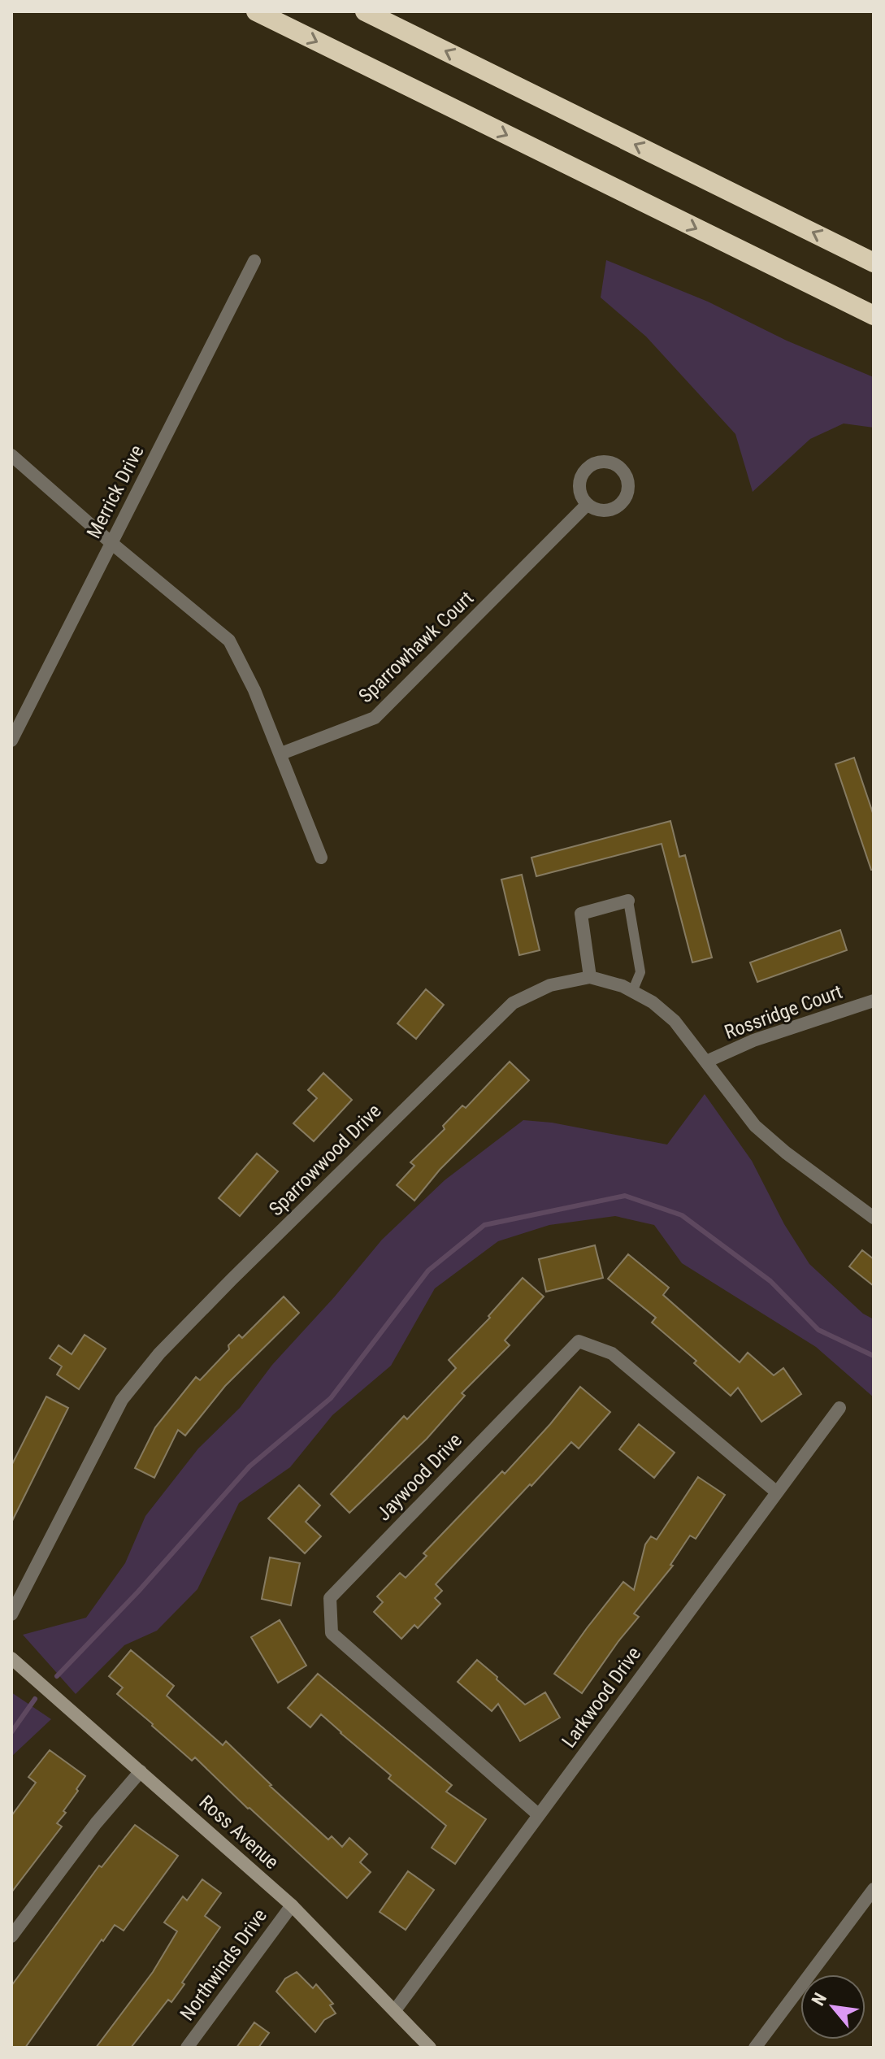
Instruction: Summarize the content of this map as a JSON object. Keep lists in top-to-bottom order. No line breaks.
{"streets":{"street":["Merrick Drive","Sparrowhawk Court","Rossridge Court","Sparrowwood Drive","Jaywood Drive","Larkwood Drive","Ross Avenue","Northwinds Drive"]},"crossings":[["Rossridge Court","Sparrowwood Drive"],["Jaywood Drive","Larkwood Drive"],["Larkwood Drive","Ross Avenue"],["Ross Avenue","Northwinds Drive"]],"north":"top left"}
